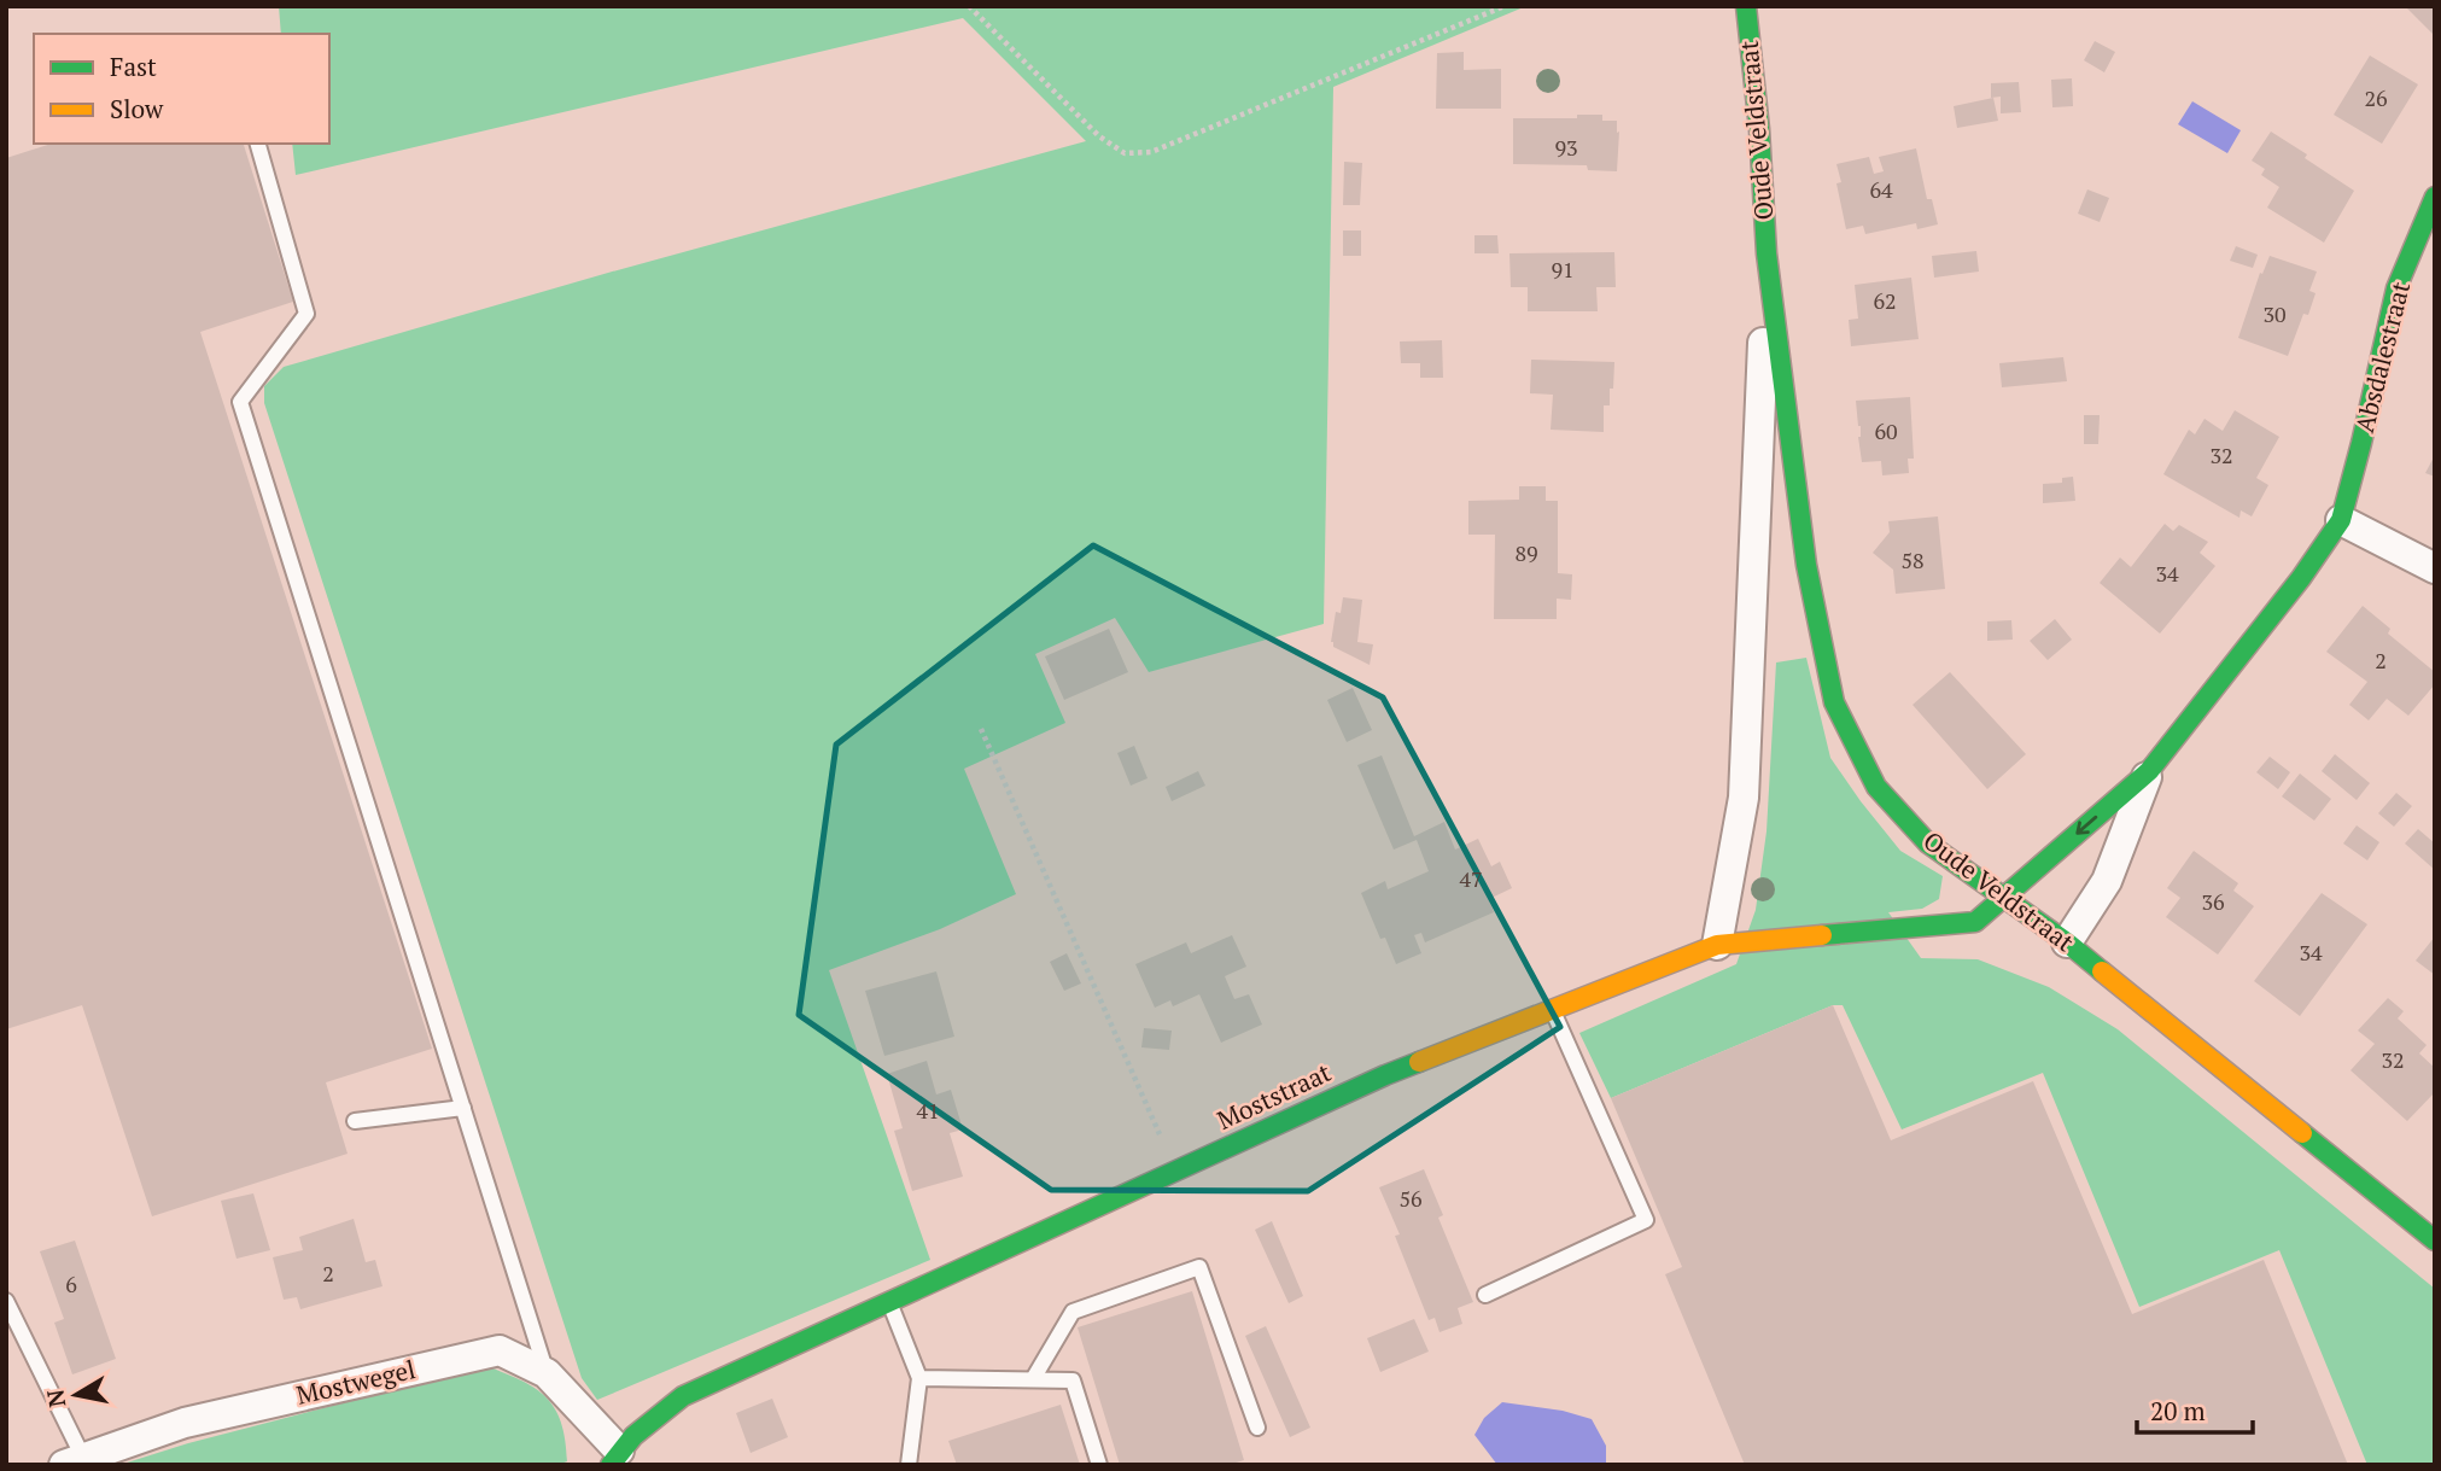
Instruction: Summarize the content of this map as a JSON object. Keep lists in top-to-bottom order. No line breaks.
{"streets":{"street":["Oude Veldstraat","Absdalestraat","Moststraat","Mostwegel"]},"crossings":[["Oude Veldstraat","Absdalestraat"],["Oude Veldstraat","Moststraat"],["Absdalestraat","Moststraat"],["Moststraat","Mostwegel"]],"house_numbers":["26","93","64","91","62","30","60","32","89","58","34","2","47","36","34","32","41","56","2","6"],"legend":["Fast","Slow"],"scale_bar":"20 m","north":"left"}
